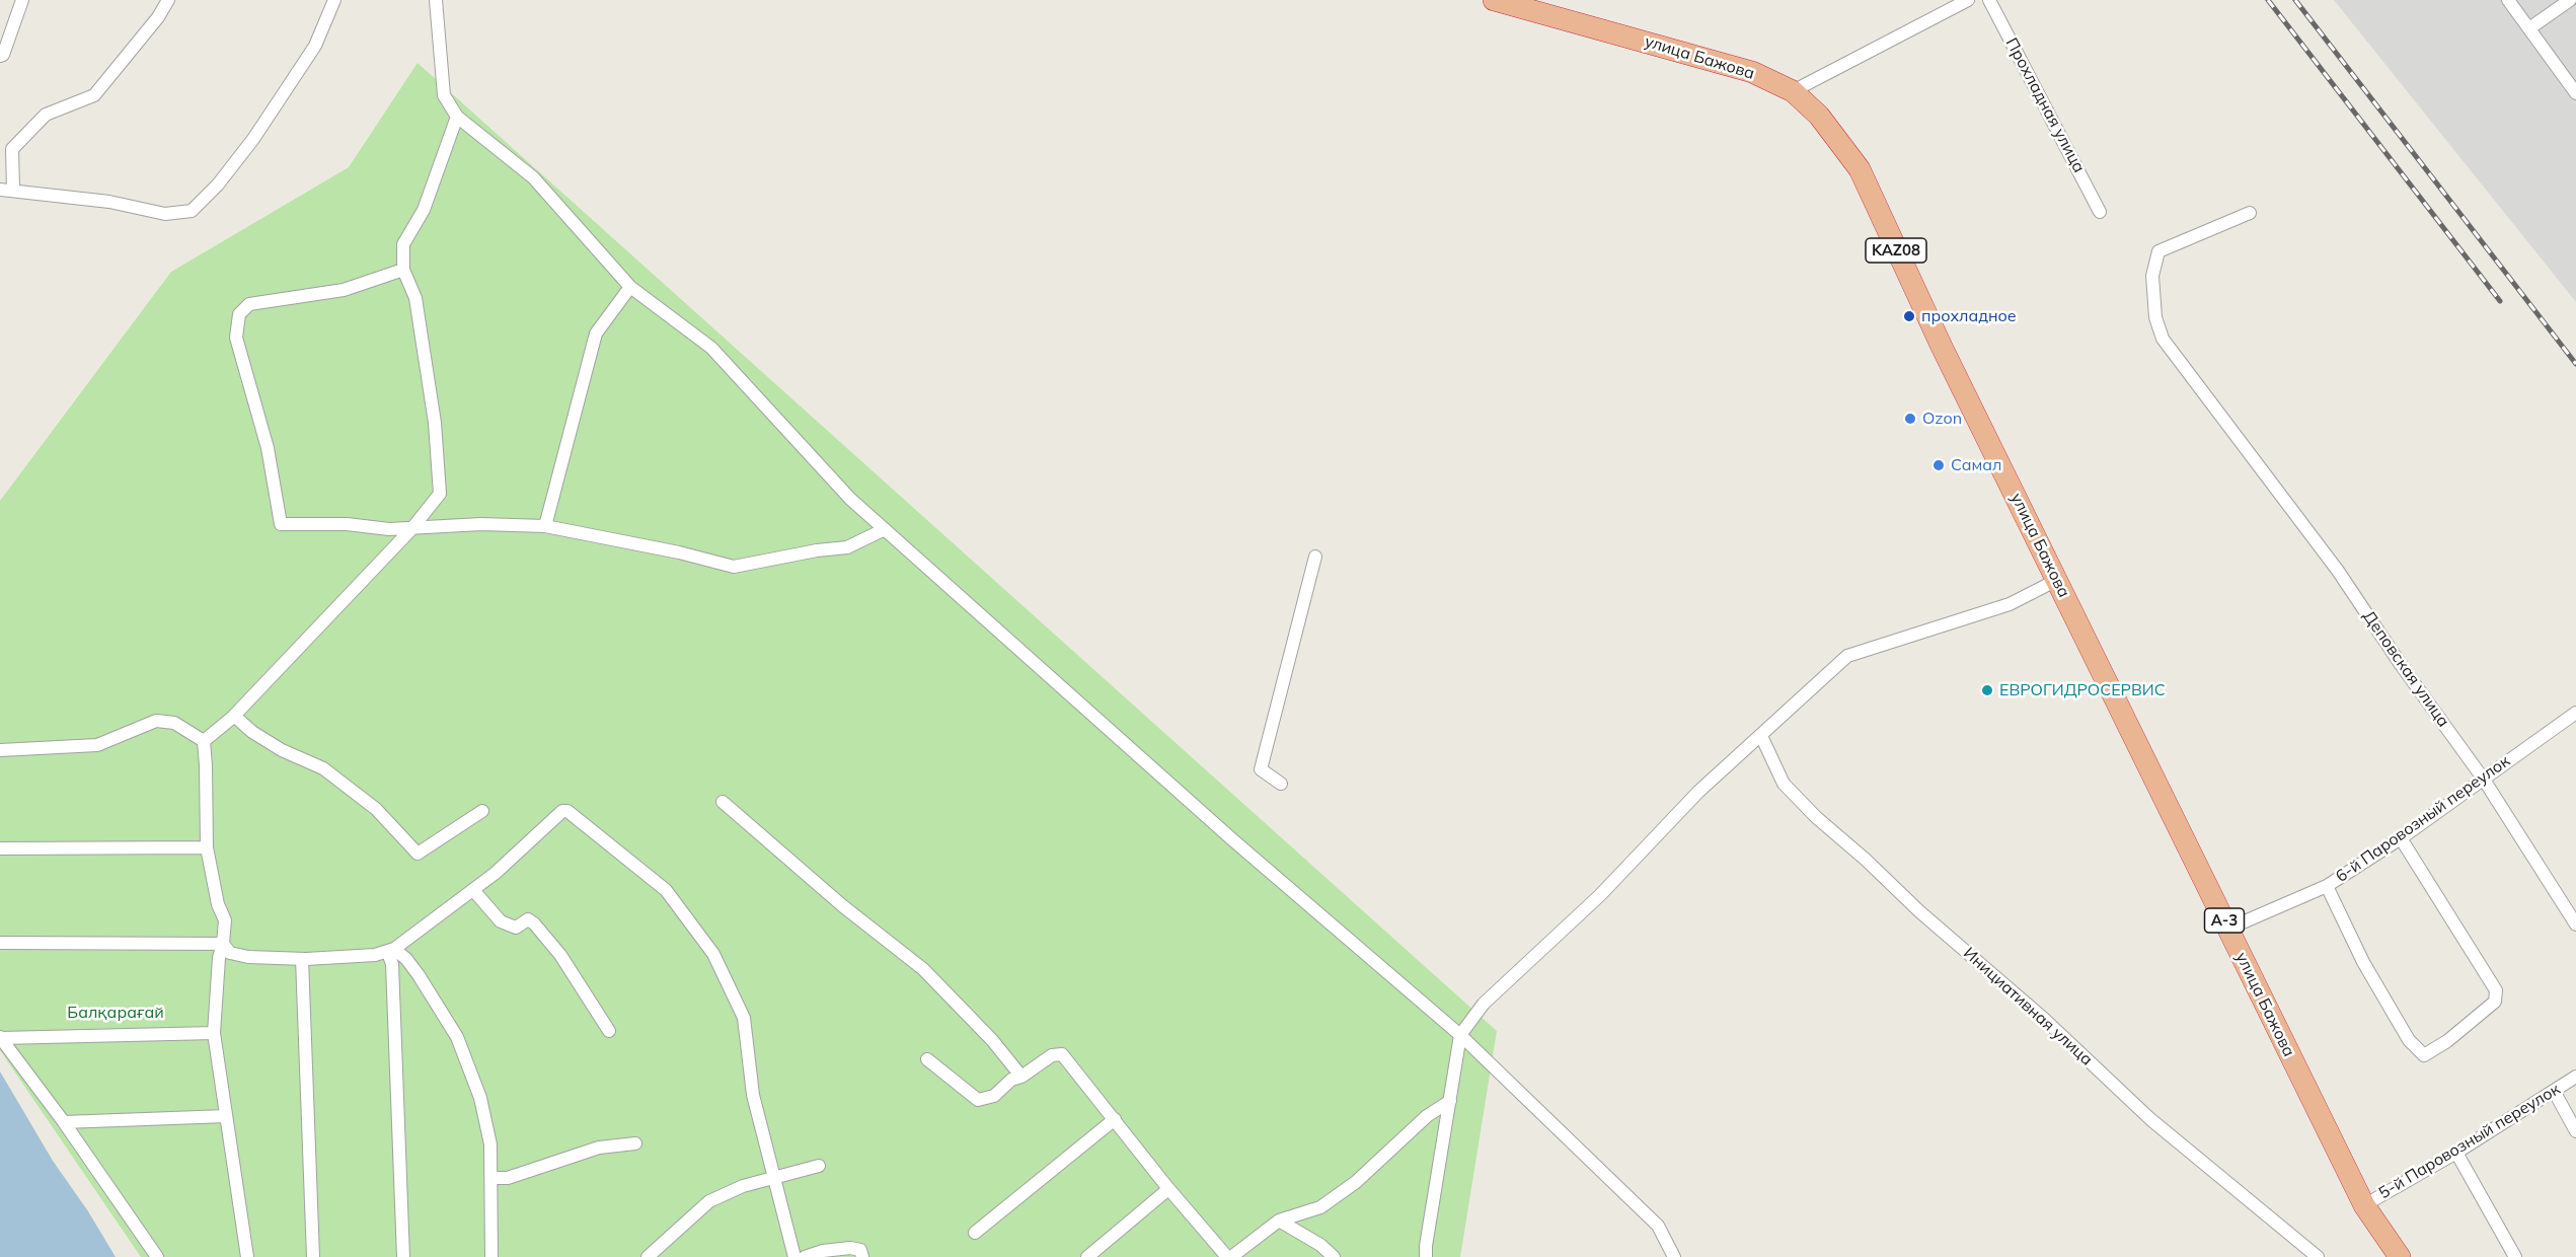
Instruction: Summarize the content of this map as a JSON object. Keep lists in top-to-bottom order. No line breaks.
{"streets":{"highway":["улица Бажова","KAZ08","A-3"],"street":["Прохладная улица","Деповская улица","6-й Паровозный переулок","Инициативная улица","5-й Паровозный переулок"]},"crossings":[["улица Бажова","6-й Паровозный переулок"],["улица Бажова","5-й Паровозный переулок"],["Деповская улица","6-й Паровозный переулок"]],"parks":["Балқарағай"],"places":["прохладное","Ozon","Самал","ЕВРОГИДРОСЕРВИС"]}
